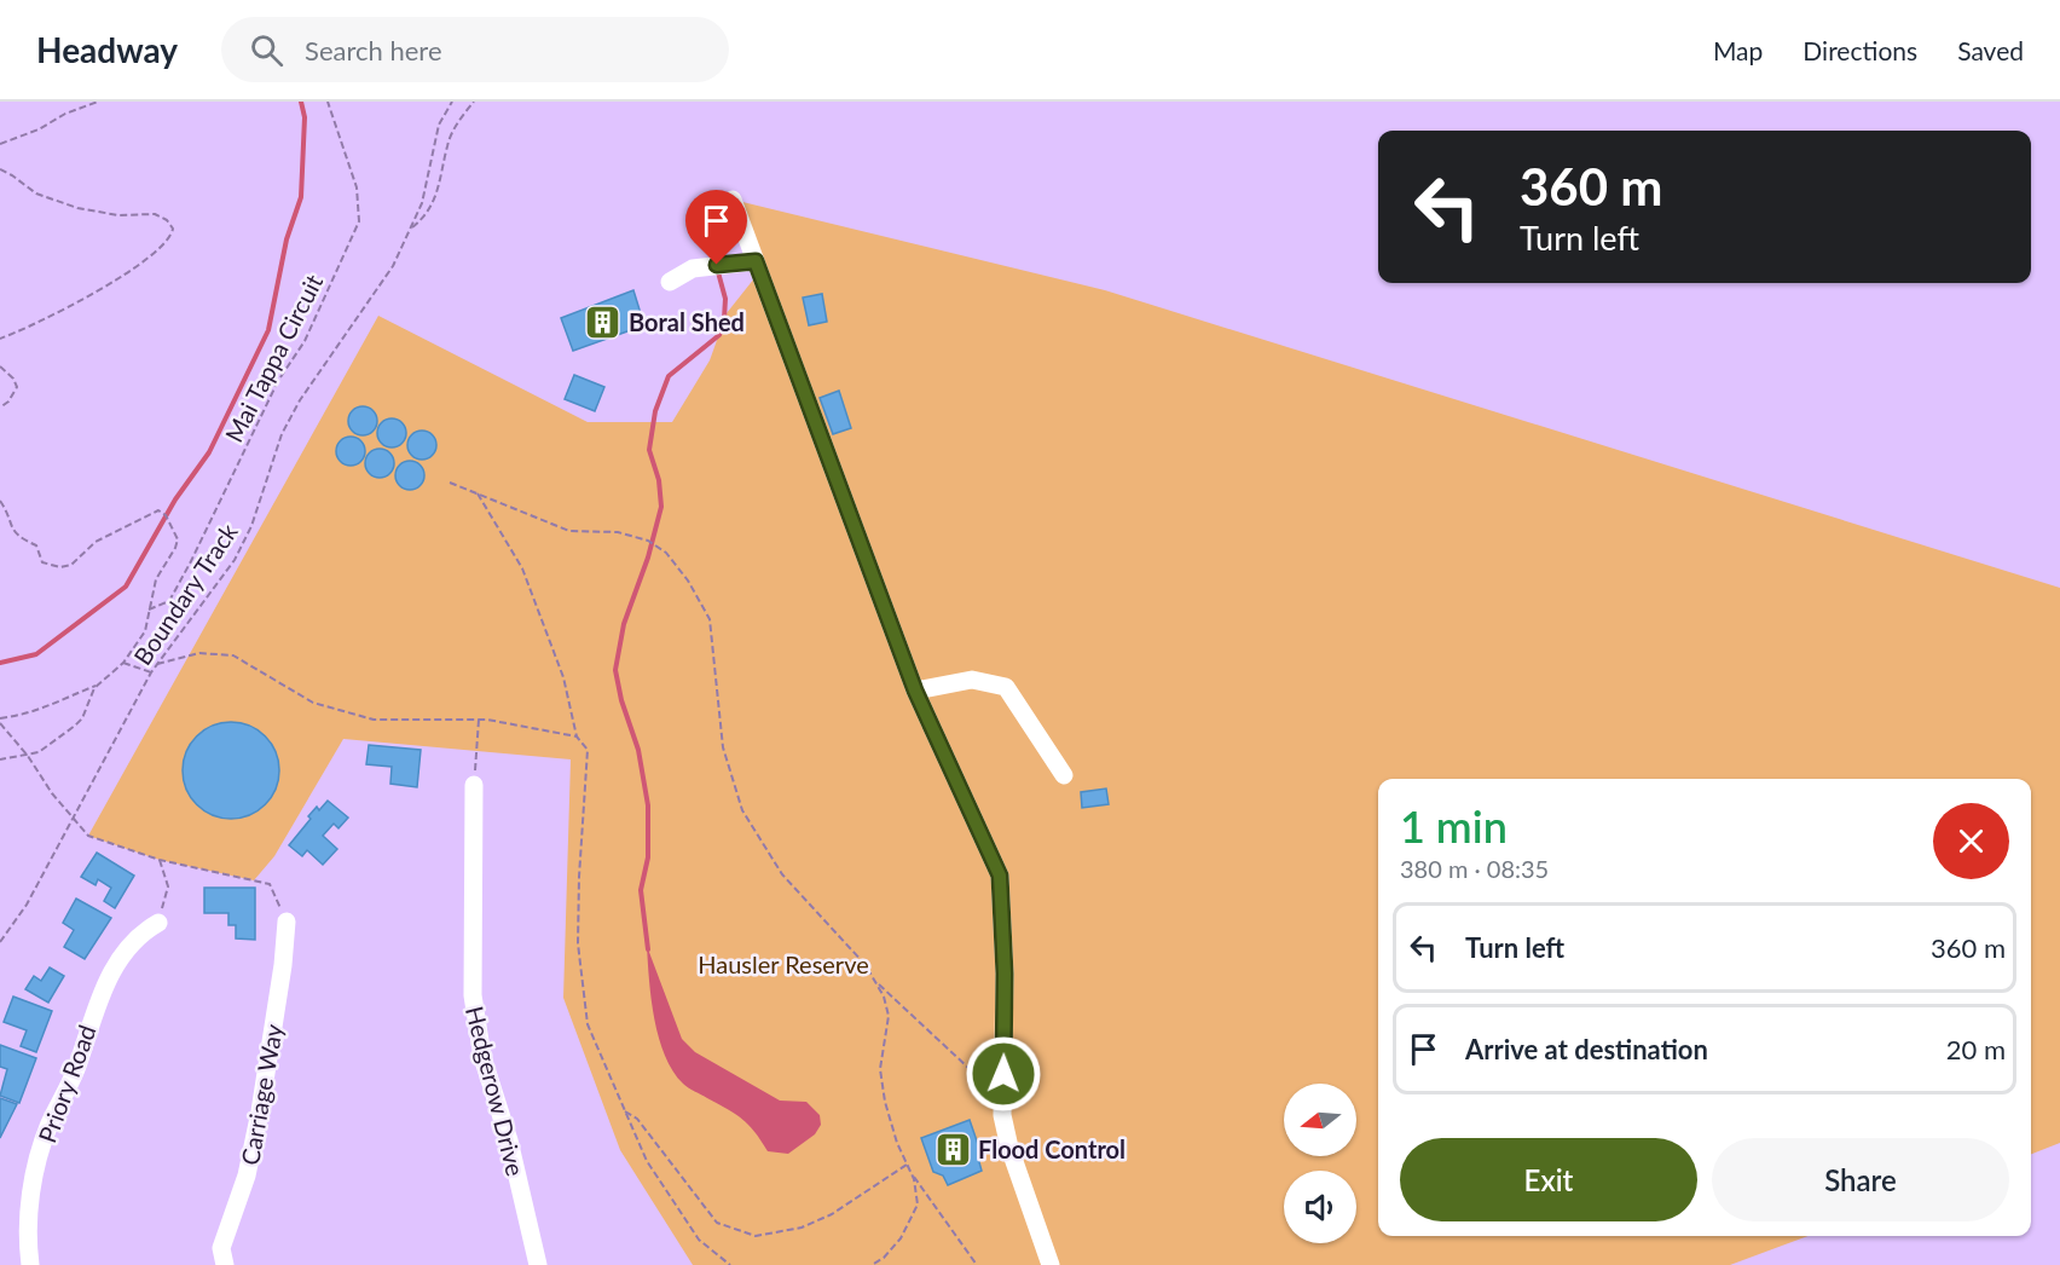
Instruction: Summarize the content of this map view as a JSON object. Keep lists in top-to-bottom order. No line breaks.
{"streets":{"street":["Priory Road","Hedgerow Drive","Carriage Way"],"path":["Mai Tappa Circuit","Boundary Track"]},"parks":["Hausler Reserve"],"places":{"building":["Boral Shed","Flood Control"]},"north":"left","page":{"header":"Headway","search":"Search here","nav":["Map","Directions","Saved"],"turn":["360 m","Turn left"],"heading":["1 min","380 m · 08:35"],"list":[{"name":"Turn left","value":"360 m"},{"name":"Arrive at destination","value":"20 m"}],"buttons":["Exit","Share"]}}
